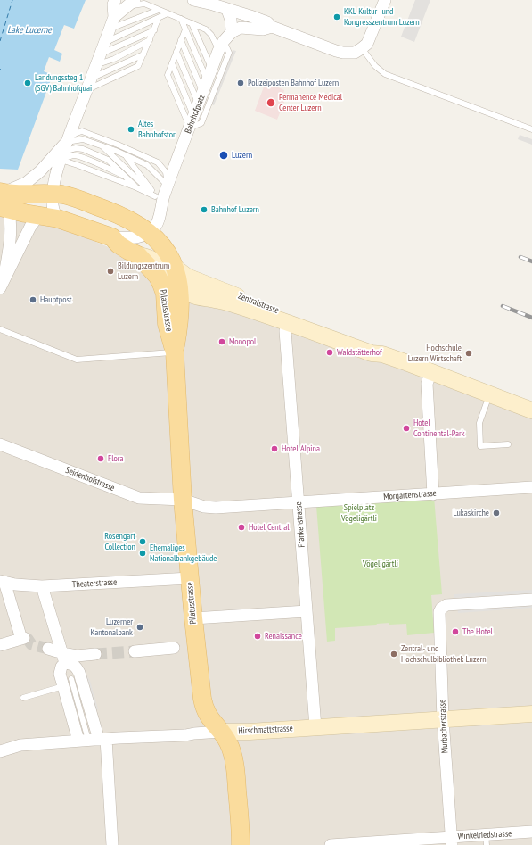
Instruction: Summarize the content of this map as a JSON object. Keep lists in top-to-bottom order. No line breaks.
{"streets":{"main road":["Zentralstrasse","Pilatusstrasse","Hirschmattstrasse"],"street":["Bahnhofplatz","Seidenhofstrasse","Morgartenstrasse","Frankenstrasse","Theaterstrasse","Murbacherstrasse","Winkelriedstrasse"]},"crossings":[["Bahnhofplatz","Zentralstrasse"],["Zentralstrasse","Pilatusstrasse"],["Zentralstrasse","Frankenstrasse"],["Pilatusstrasse","Seidenhofstrasse"],["Pilatusstrasse","Morgartenstrasse"],["Pilatusstrasse","Theaterstrasse"],["Pilatusstrasse","Hirschmattstrasse"],["Seidenhofstrasse","Morgartenstrasse"],["Morgartenstrasse","Frankenstrasse"],["Frankenstrasse","Hirschmattstrasse"],["Murbacherstrasse","Hirschmattstrasse"],["Murbacherstrasse","Winkelriedstrasse"]],"water":["Lake Lucerne"],"parks":["Spielplatz Vögeligärtli","Vögeligärtli"],"places":["KKL Kultur- und Kongresszentrum Luzern","Landungssteg 1 (SGV) Bahnhofquai","Polizeiposten Bahnhof Luzern","Permanence Medical Center Luzern","Altes Bahnhofstor","Luzern","Bahnhof Luzern","Bildungszentrum Luzern","Hauptpost","Monopol","Waldstätterhof","Hochschule Luzern Wirtschaft","Hotel Continental-Park","Hotel Alpina","Flora","Lukaskirche","Hotel Central","Rosengart Collection","Ehemaliges Nationalbankgebäude","Luzerner Kantonalbank","The Hotel","Renaissance","Zentral- und Hochschulbibliothek Luzern"]}
